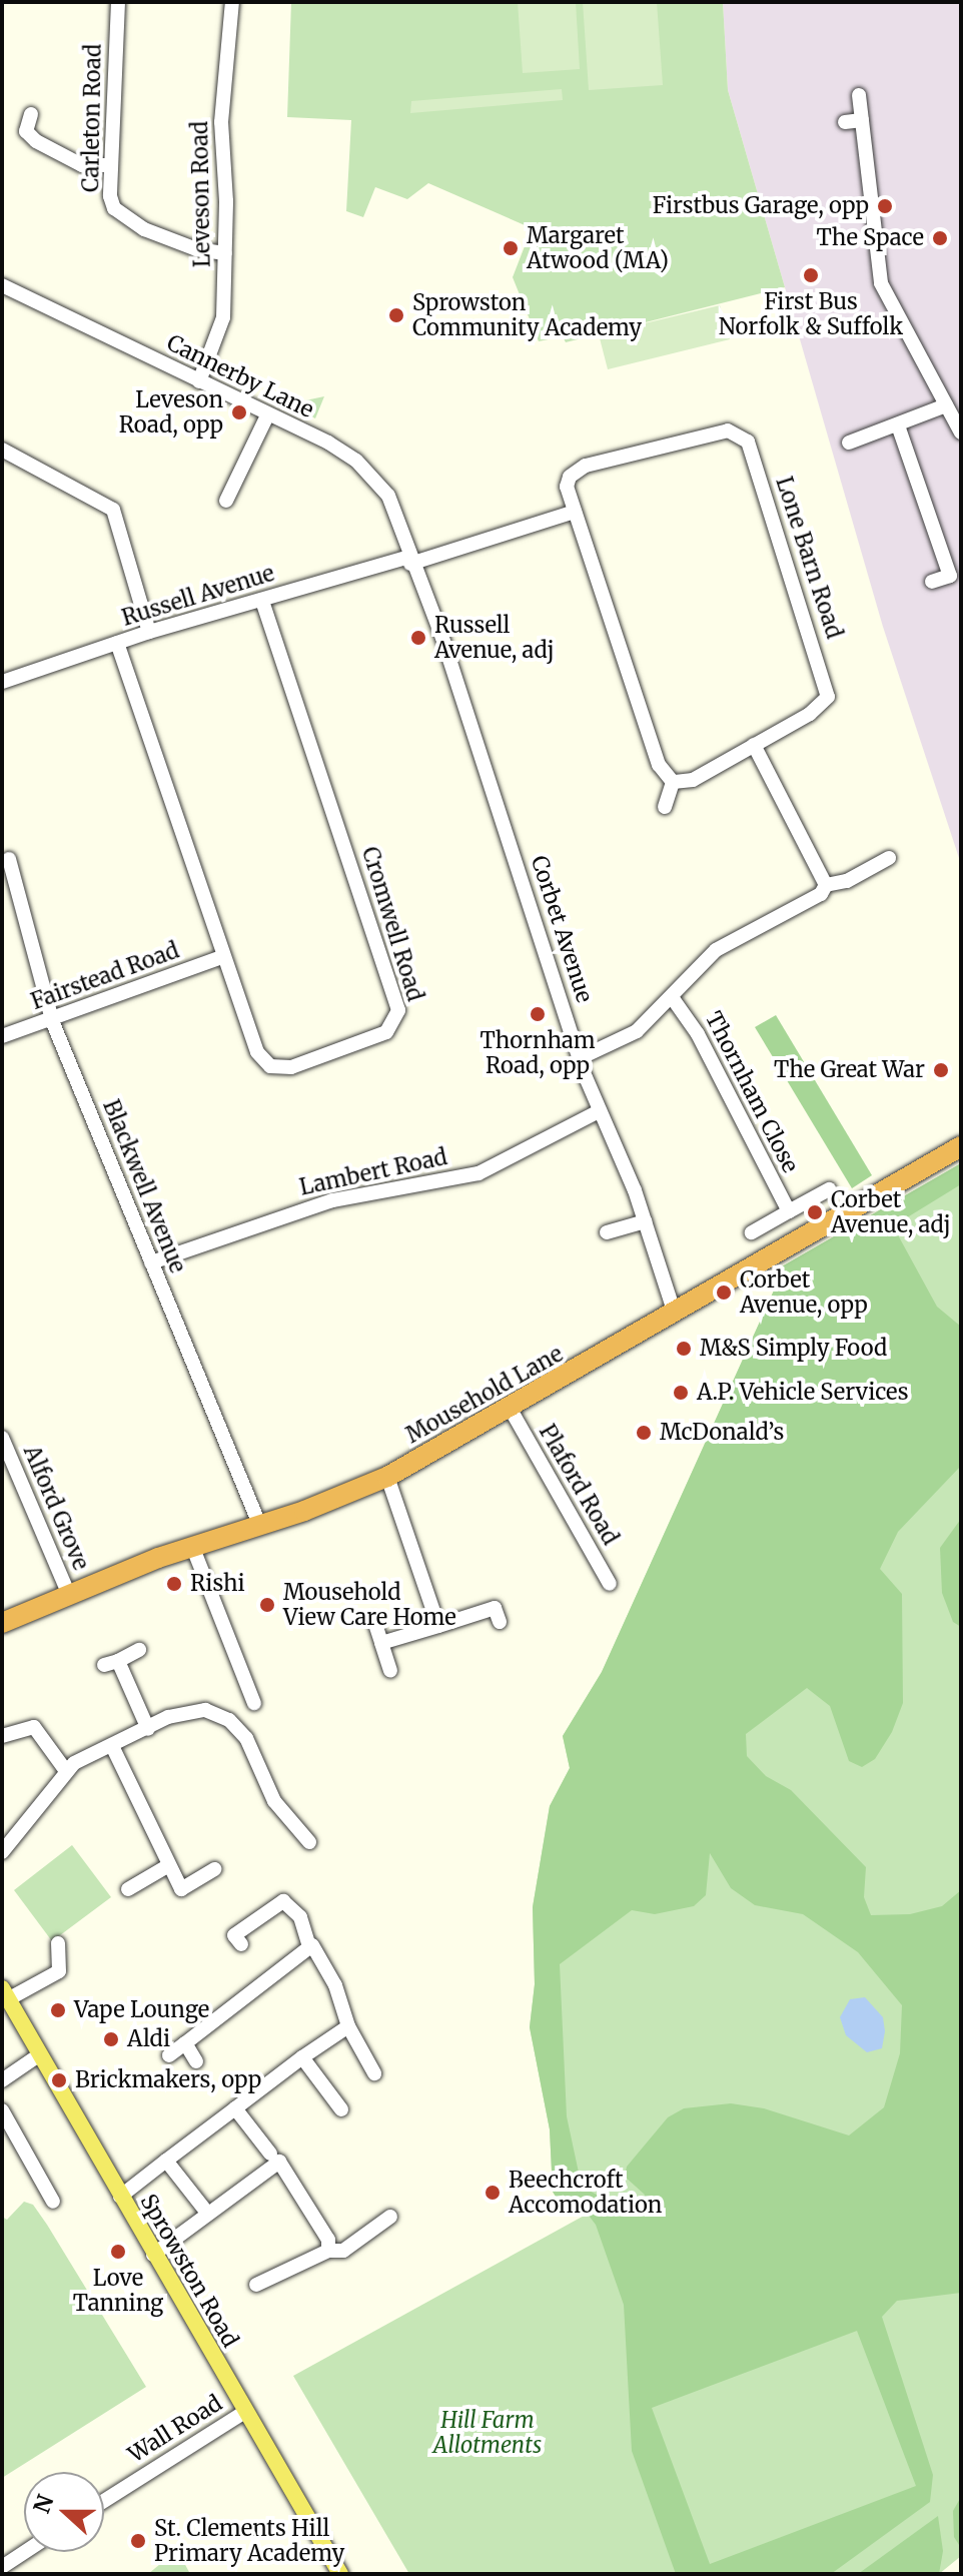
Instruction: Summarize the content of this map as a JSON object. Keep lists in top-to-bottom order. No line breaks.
{"streets":{"highway":["Mousehold Lane"],"main road":["Sprowston Road"],"street":["Carleton Road","Leveson Road","Cannerby Lane","Lone Barn Road","Russell Avenue","Cromwell Road","Corbet Avenue","Fairstead Road","Thornham Close","Lambert Road","Blackwell Avenue","Plaford Road","Alford Grove","Wall Road"]},"crossings":[["Carleton Road","Leveson Road"],["Leveson Road","Cannerby Lane"],["Cannerby Lane","Russell Avenue"],["Cannerby Lane","Corbet Avenue"],["Russell Avenue","Cromwell Road"],["Russell Avenue","Corbet Avenue"],["Cromwell Road","Fairstead Road"],["Corbet Avenue","Lambert Road"],["Corbet Avenue","Mousehold Lane"],["Fairstead Road","Blackwell Avenue"],["Lambert Road","Blackwell Avenue"],["Blackwell Avenue","Mousehold Lane"],["Mousehold Lane","Plaford Road"],["Mousehold Lane","Alford Grove"],["Sprowston Road","Wall Road"]],"parks":["Hill Farm Allotments"],"places":["Firstbus Garage, opp","The Space","Margaret Atwood (MA)","First Bus Norfolk & Suffolk","Sprowston Community Academy","Leveson Road, opp","Russell Avenue, adj","Thornham Road, opp","The Great War","Corbet Avenue, adj","Corbet Avenue, opp","M&S Simply Food","A.P. Vehicle Services","McDonald’s","Rishi","Mousehold View Care Home","Vape Lounge","Aldi","Brickmakers, opp","Beechcroft Accomodation","Love Tanning","St. Clements Hill Primary Academy"],"north":"left"}
